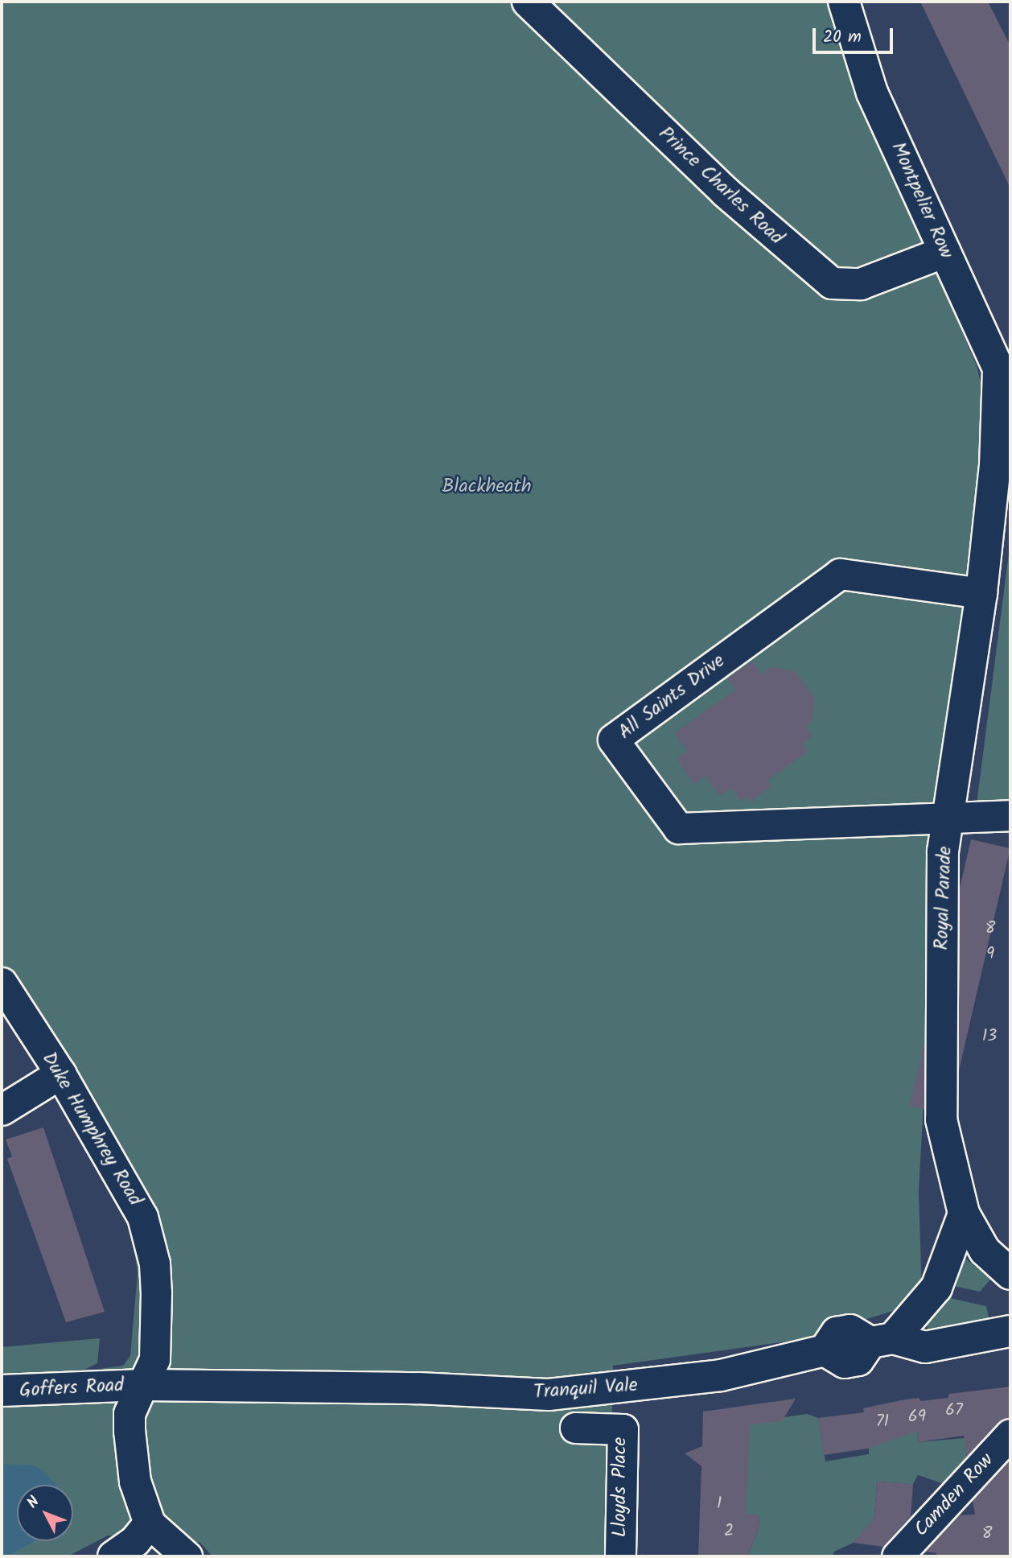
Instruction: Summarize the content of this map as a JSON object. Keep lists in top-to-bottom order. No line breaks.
{"streets":{"street":["Prince Charles Road","Montpelier Row","All Saints Drive","Royal Parade","Duke Humphrey Road","Goffers Road","Tranquil Vale","Lloyds Place","Camden Row"]},"crossings":[["Prince Charles Road","Montpelier Row"],["Montpelier Row","Royal Parade"],["All Saints Drive","Royal Parade"],["Duke Humphrey Road","Goffers Road"],["Duke Humphrey Road","Tranquil Vale"],["Goffers Road","Tranquil Vale"]],"parks":["Blackheath"],"house_numbers":["8","9","13","67","69","71","1","2","8"],"scale_bar":"20 m","north":"top left"}
